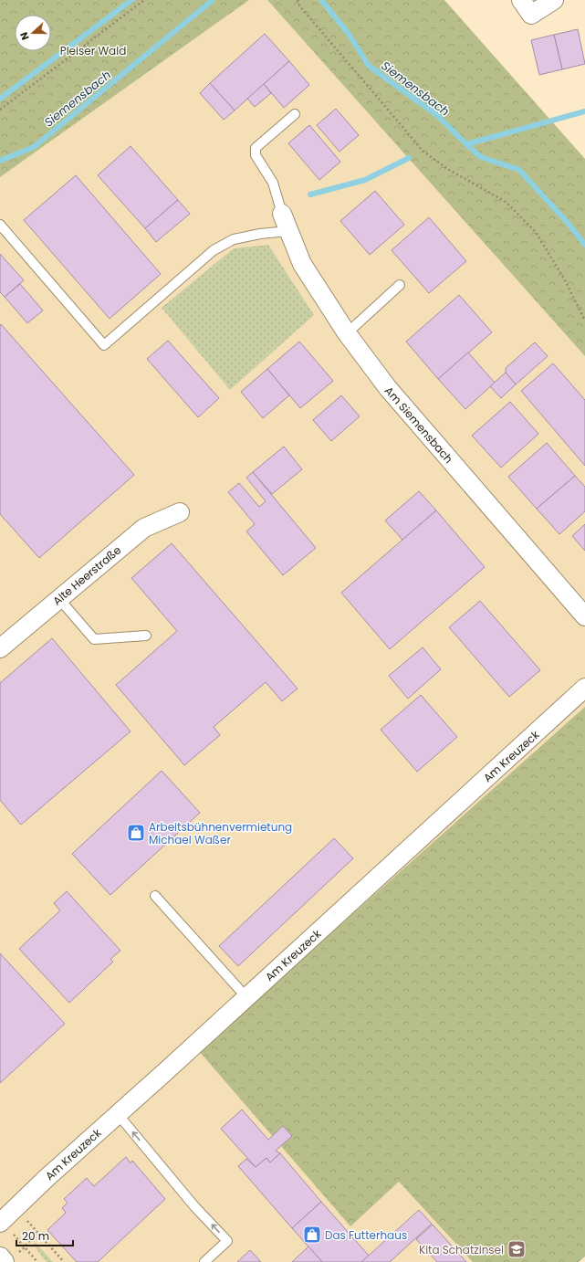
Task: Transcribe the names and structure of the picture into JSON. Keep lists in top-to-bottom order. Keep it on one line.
{"streets":{"street":["Am Siemensbach","Alte Heerstraße","Am Kreuzeck"]},"water":["Siemensbach"],"parks":["Pleiser Wald"],"places":{"shop":["Arbeitsbühnenvermietung Michael Waßer","Das Futterhaus"],"school or university":["Kita Schatzinsel"]},"scale_bar":"20 m","north":"left"}
